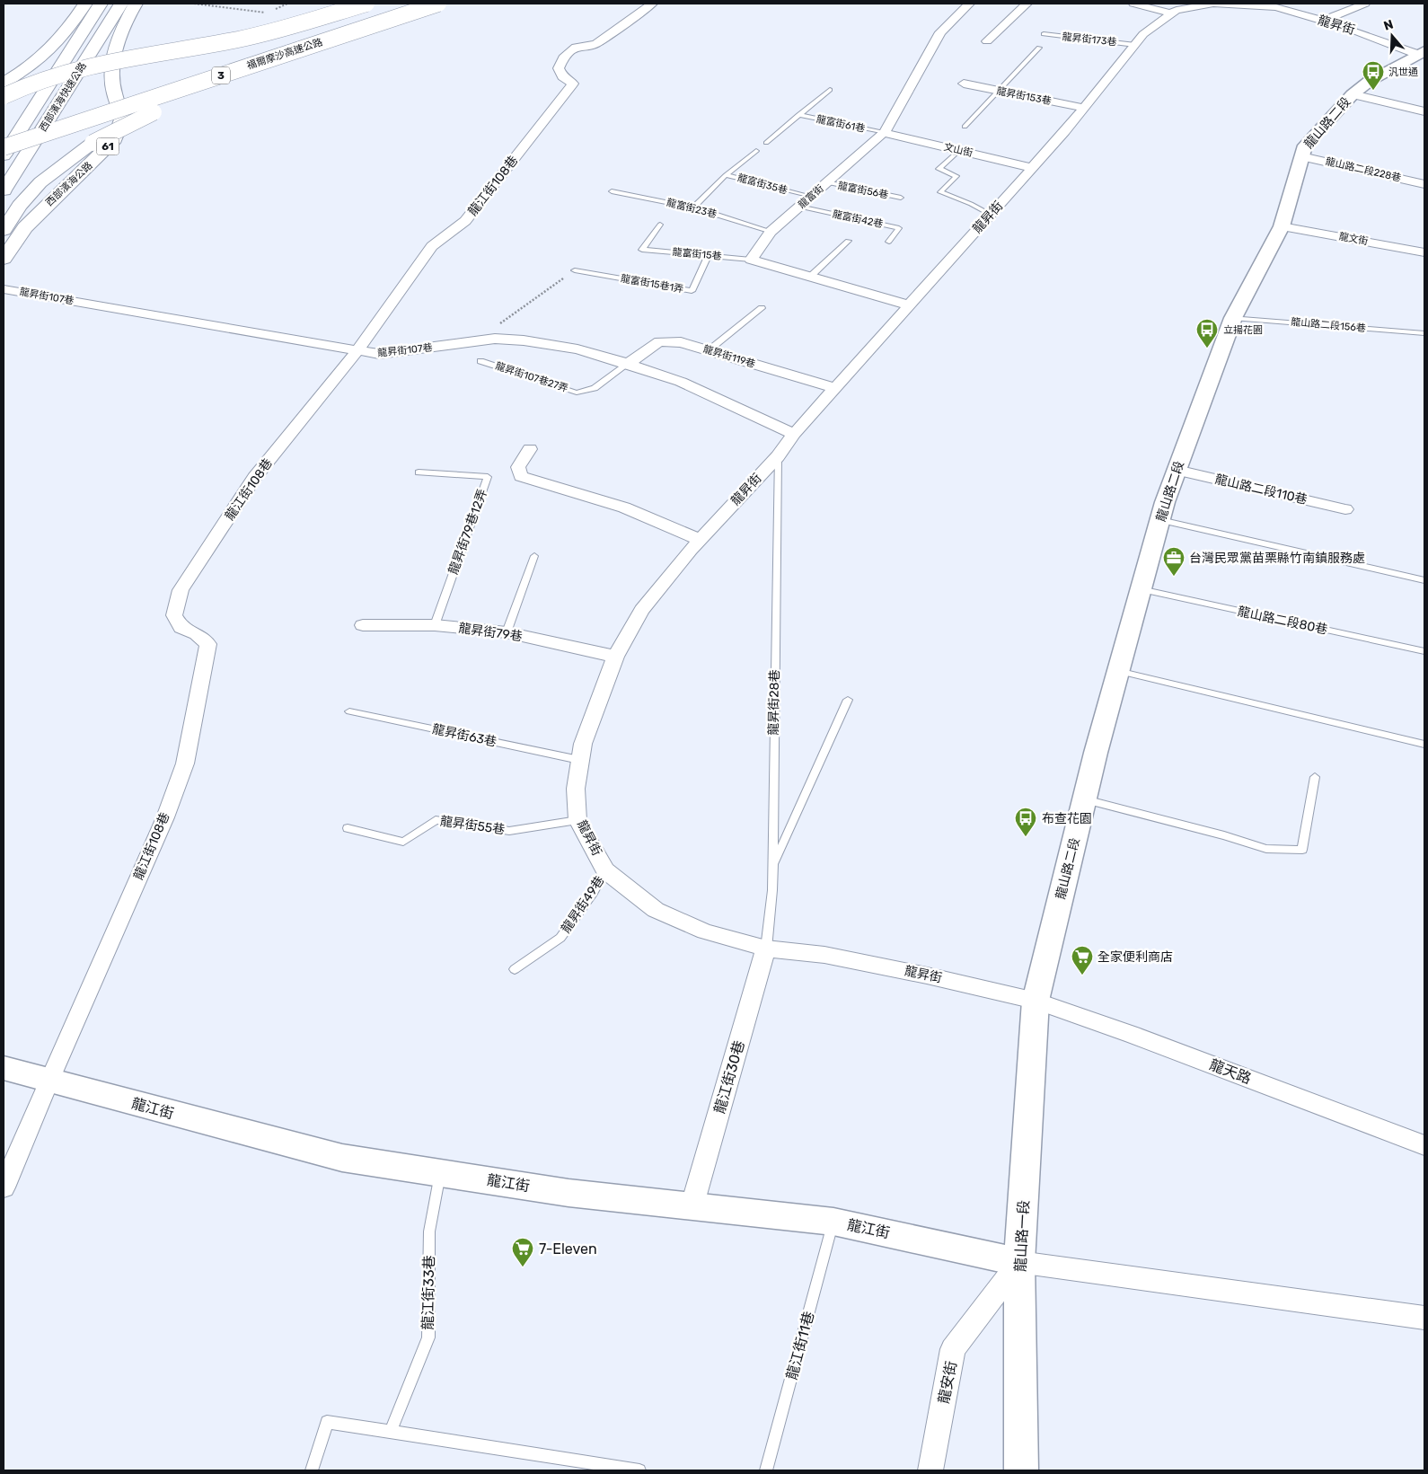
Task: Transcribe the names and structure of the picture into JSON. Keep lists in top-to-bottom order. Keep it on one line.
{"streets":{"main road":["福爾摩沙高速公路","3","西部濱海快速公路","61","西部濱海公路"],"street":["龍昇街","龍昇街153巷","龍山路二段","文山街","龍山路二段228巷","龍江街108巷","龍富街","龍文街","龍昇街107巷","龍昇街119巷","龍山路二段110巷","龍昇街79巷","龍天路","龍江街30巷","龍江街","龍山路一段","龍安街"],"lane":["龍昇街173巷","龍富街61巷","龍富街35巷","龍富街56巷","龍富街23巷","龍富街42巷","龍富街15巷","龍富街15巷1弄","龍山路二段156巷","龍昇街107巷27弄","龍昇街79巷12弄","龍山路二段80巷","龍昇街28巷","龍昇街63巷","龍昇街55巷","龍昇街49巷","龍江街33巷","龍江街11巷"]},"crossings":[["龍昇街","龍昇街173巷"],["龍昇街","龍昇街153巷"],["龍昇街","龍山路二段"],["龍昇街","文山街"],["龍昇街","龍昇街107巷"],["龍昇街","龍昇街119巷"],["龍昇街","龍昇街79巷"],["龍昇街","龍昇街28巷"],["龍昇街","龍昇街63巷"],["龍昇街","龍昇街55巷"],["龍昇街","龍昇街49巷"],["龍昇街","龍天路"],["龍昇街","龍江街30巷"],["龍昇街","龍山路一段"],["龍山路二段","龍山路二段228巷"],["龍山路二段","龍文街"],["龍山路二段","龍山路二段156巷"],["龍山路二段","龍山路二段110巷"],["龍山路二段","龍山路二段80巷"],["龍山路二段","龍天路"],["龍山路二段","龍山路一段"],["龍富街61巷","文山街"],["龍富街61巷","龍富街"],["文山街","龍富街"],["龍富街35巷","龍富街"],["龍江街108巷","龍昇街107巷"],["龍江街108巷","龍江街"],["龍富街56巷","龍富街"],["龍富街","龍富街23巷"],["龍富街","龍富街42巷"],["龍富街","龍富街15巷"],["龍富街15巷","龍富街15巷1弄"],["龍昇街107巷","龍昇街119巷"],["龍昇街107巷","龍昇街107巷27弄"],["龍昇街119巷","龍昇街107巷27弄"],["龍昇街79巷12弄","龍昇街79巷"],["龍昇街28巷","龍江街30巷"],["龍天路","龍山路一段"],["龍江街30巷","龍江街"],["龍江街","龍山路一段"],["龍江街","龍江街33巷"],["龍江街","龍江街11巷"],["龍江街","龍安街"],["龍山路一段","龍安街"]],"places":{"bus stop":["汎世通","立揚花園","布查花園"],"office":["台灣民眾黨苗栗縣竹南鎮服務處"],"supermarket":["全家便利商店","7-Eleven"]},"north":"top"}
